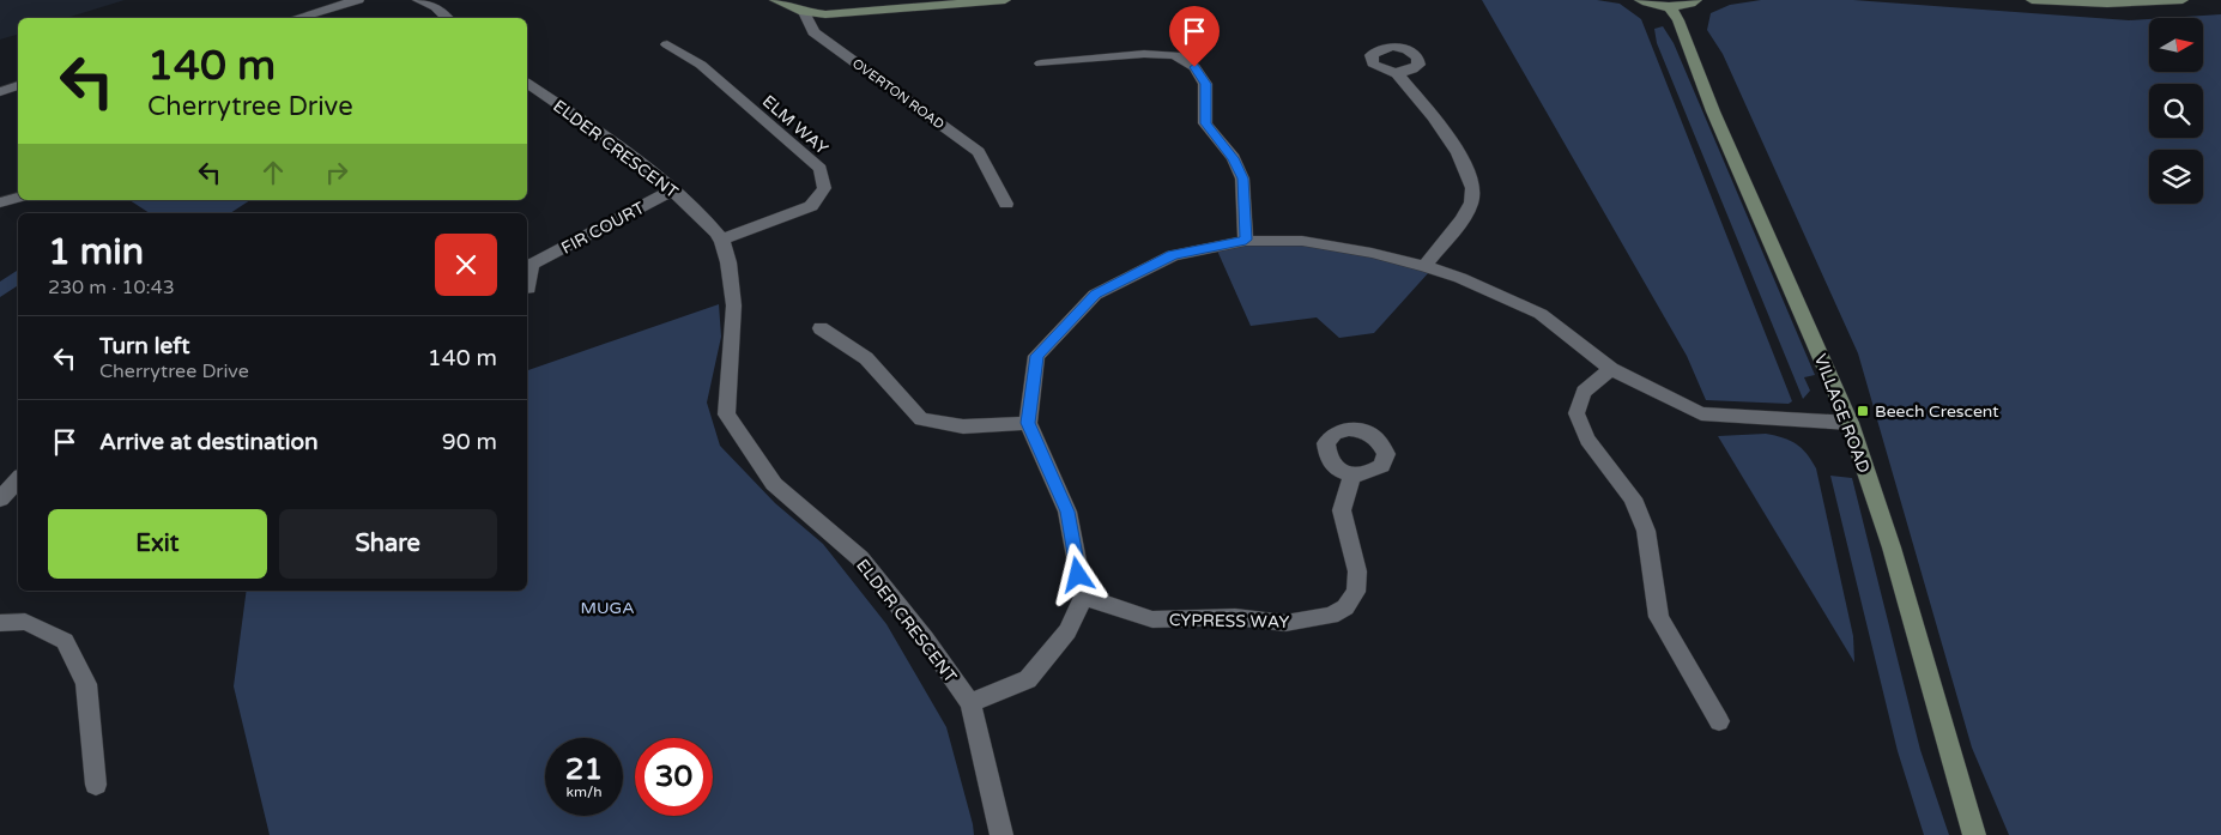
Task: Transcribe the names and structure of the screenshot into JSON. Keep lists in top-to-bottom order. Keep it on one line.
{"streets":{"street":["OVERTON ROAD","ELM WAY","ELDER CRESCENT","FIR COURT","VILLAGE ROAD","CYPRESS WAY"]},"crossings":[["ELM WAY","ELDER CRESCENT"],["ELDER CRESCENT","FIR COURT"]],"parks":["MUGA"],"places":{"transit":["Beech Crescent"]},"north":"right","page":{"turn":["140 m","Cherrytree Drive"],"heading":["1 min","230 m · 10:43"],"list":[{"name":"Turn left","note":"Cherrytree Drive","value":"140 m"},{"name":"Arrive at destination","value":"90 m"}],"buttons":["Exit","Share"],"speed":"21 km/h","limit":"30"}}
